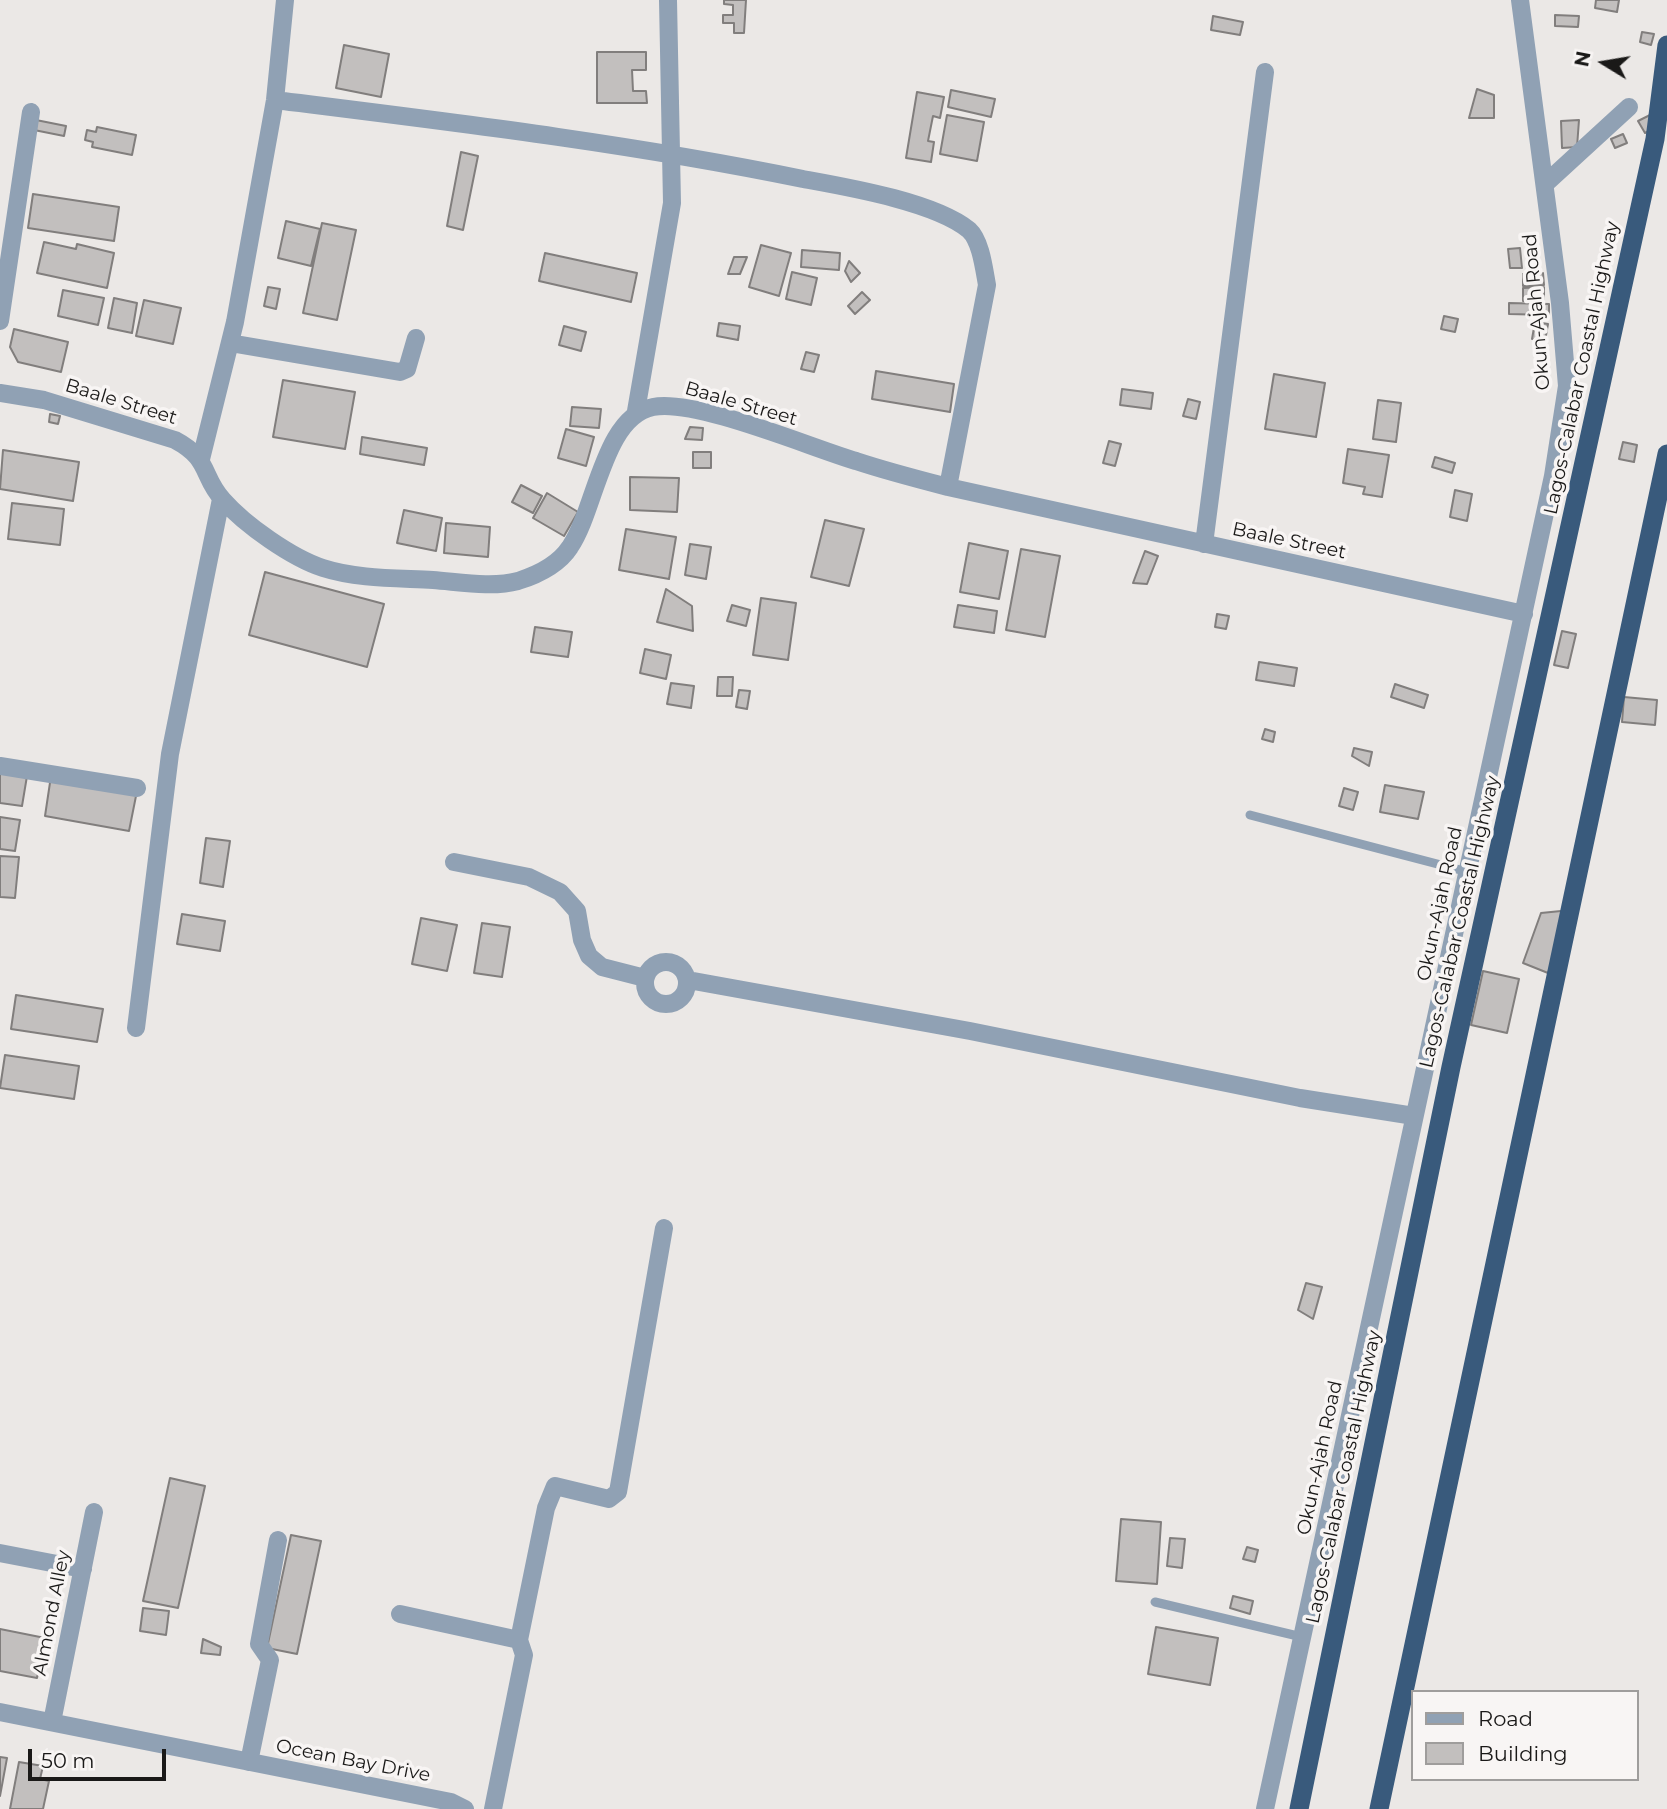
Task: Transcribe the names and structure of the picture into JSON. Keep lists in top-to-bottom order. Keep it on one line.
{"streets":{"highway":["Lagos-Calabar Coastal Highway"],"street":["Okun-Ajah Road","Baale Street","Almond Alley","Ocean Bay Drive"]},"crossings":[["Okun-Ajah Road","Baale Street"],["Almond Alley","Ocean Bay Drive"]],"legend":["Road","Building"],"scale_bar":"50 m","north":"left"}
